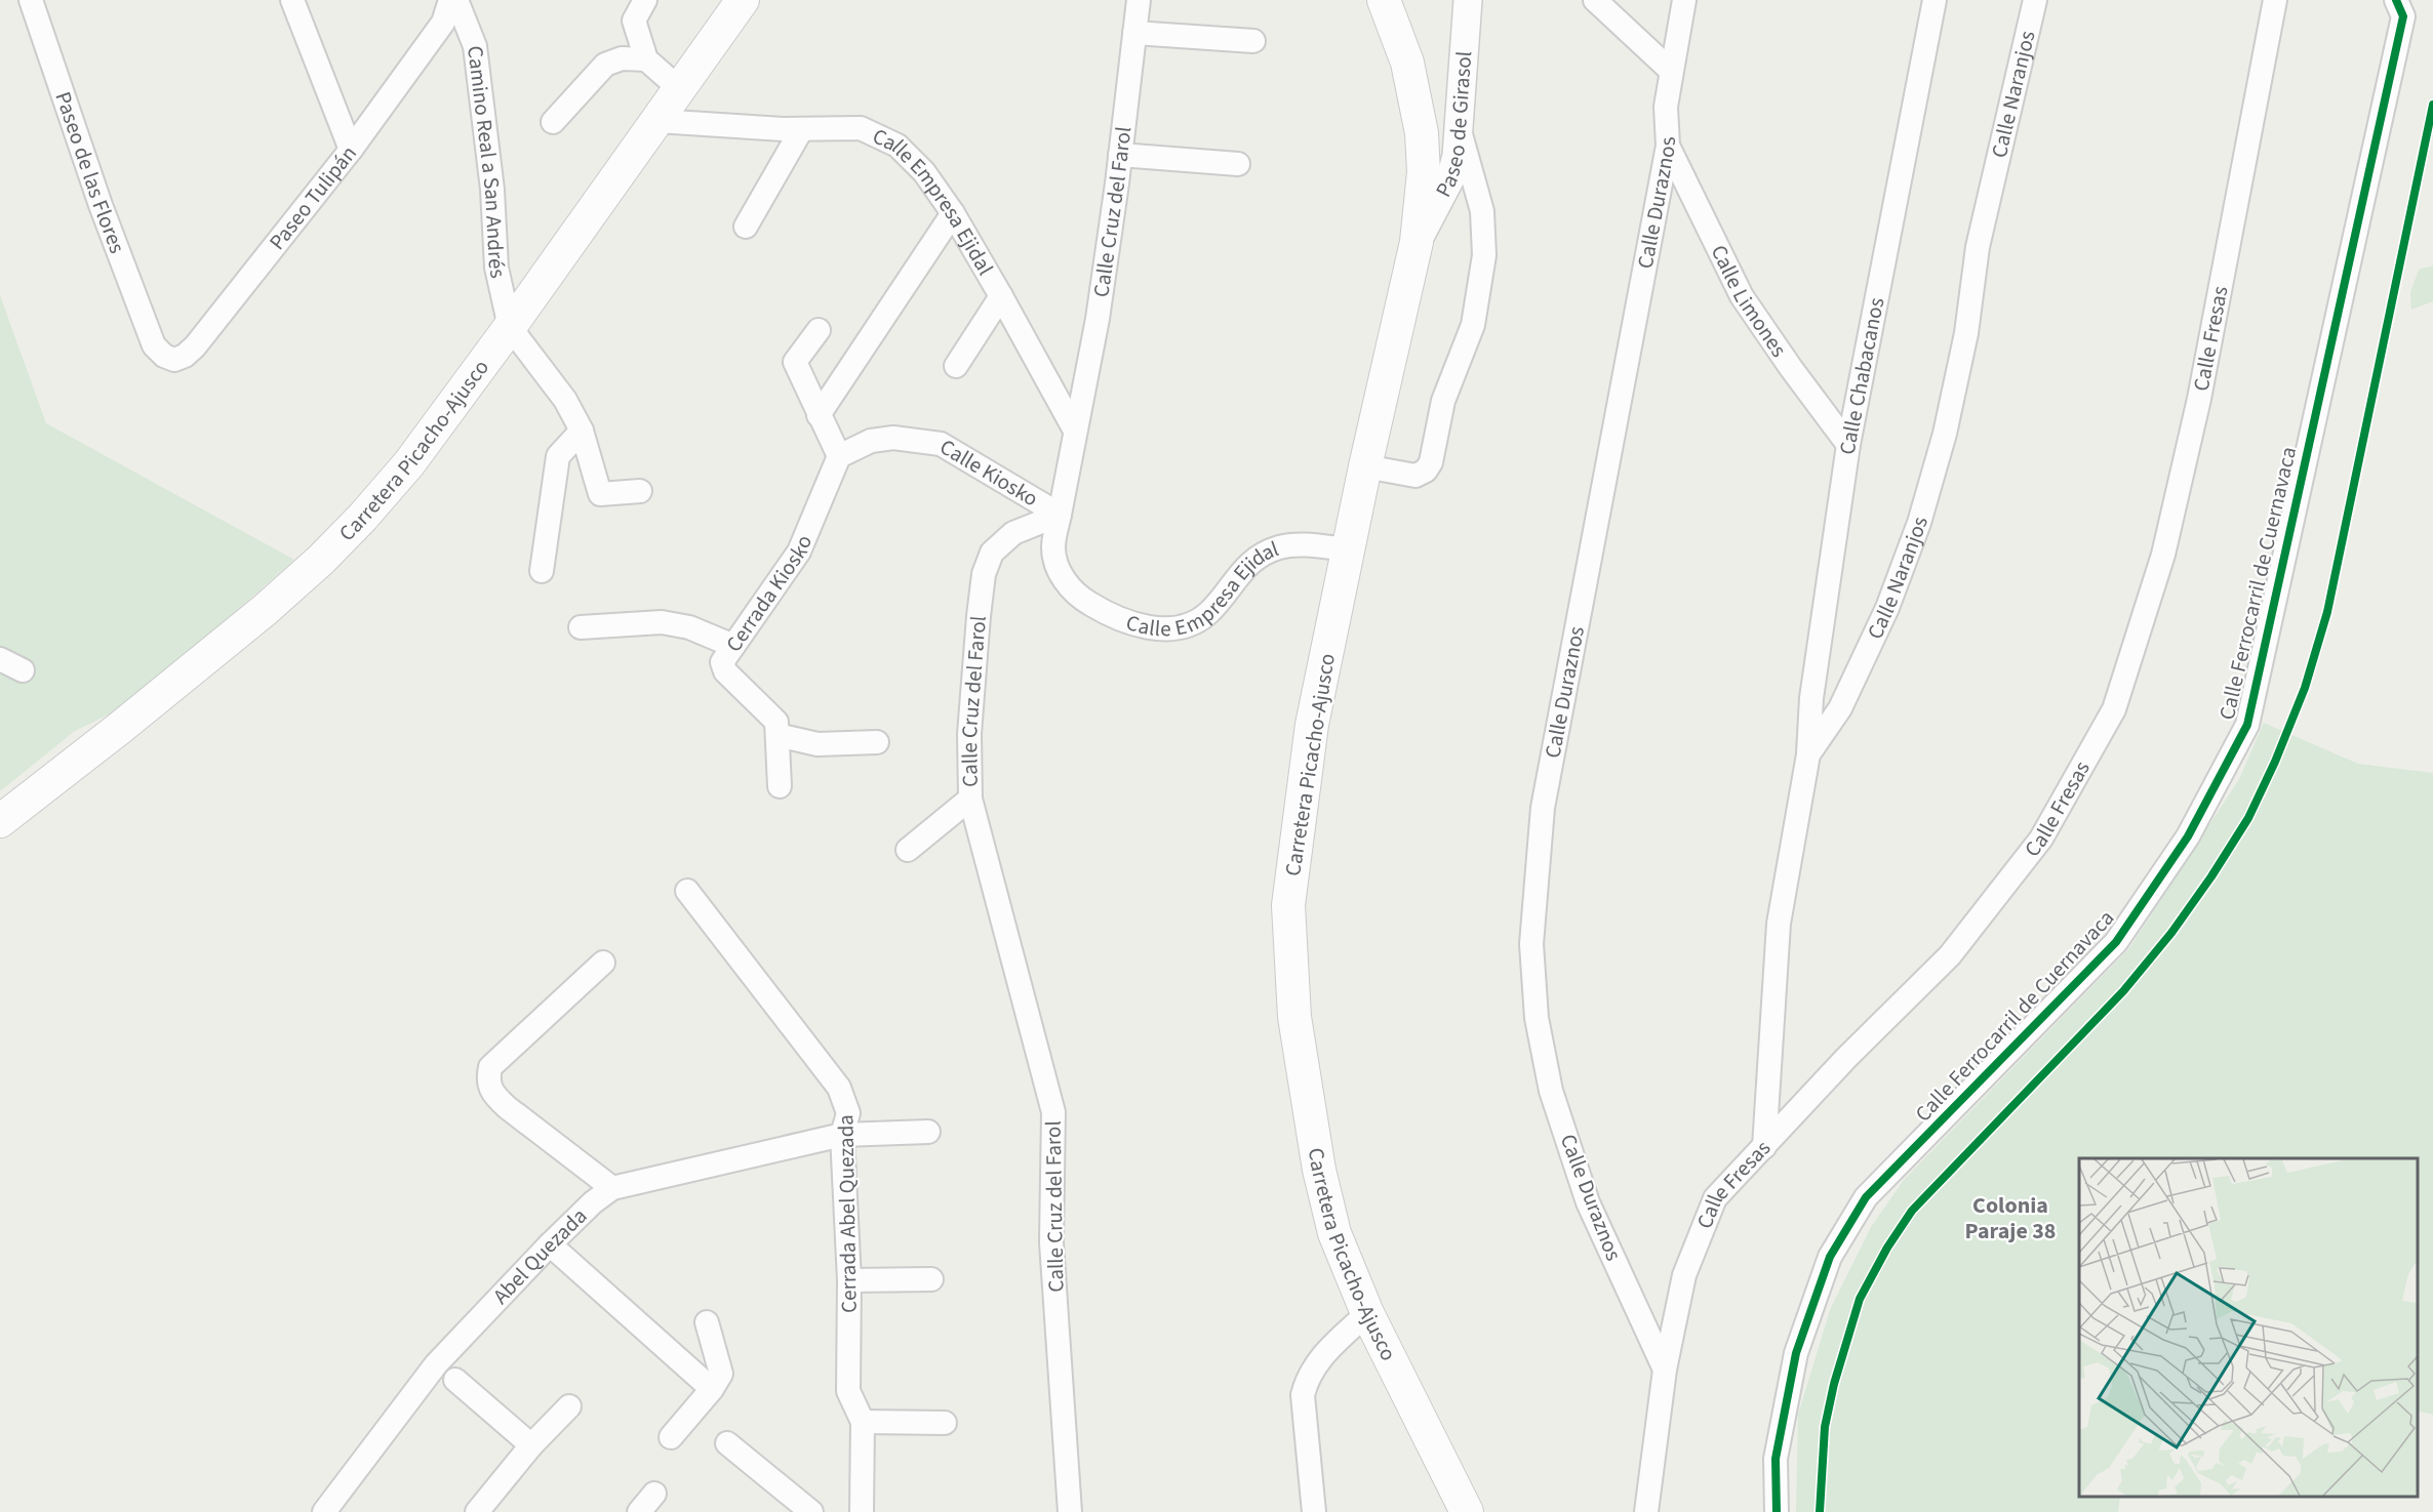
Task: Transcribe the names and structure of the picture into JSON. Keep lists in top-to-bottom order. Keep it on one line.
{"streets":{"main road":["Carretera Picacho-Ajusco"],"street":["Calle Naranjos","Paseo de Girasol","Camino Real a San Andrés","Paseo de las Flores","Paseo Tulipán","Calle Duraznos","Calle Empresa Ejidal","Calle Cruz del Farol","Calle Limones","Calle Fresas","Calle Chabacanos","Calle Kiosko","Calle Ferrocarril de Cuernavaca","Cerrada Kiosko","Cerrada Abel Quezada","Abel Quezada"]},"crossings":[["Calle Naranjos","Calle Fresas"],["Calle Naranjos","Calle Chabacanos"],["Paseo de Girasol","Carretera Picacho-Ajusco"],["Camino Real a San Andrés","Carretera Picacho-Ajusco"],["Paseo de las Flores","Paseo Tulipán"],["Calle Duraznos","Calle Limones"],["Calle Duraznos","Calle Fresas"],["Calle Empresa Ejidal","Calle Cruz del Farol"],["Calle Empresa Ejidal","Carretera Picacho-Ajusco"],["Calle Empresa Ejidal","Calle Kiosko"],["Calle Cruz del Farol","Calle Kiosko"],["Calle Limones","Calle Chabacanos"],["Calle Kiosko","Cerrada Kiosko"],["Cerrada Abel Quezada","Abel Quezada"]],"districts":["Colonia Paraje 38"]}
